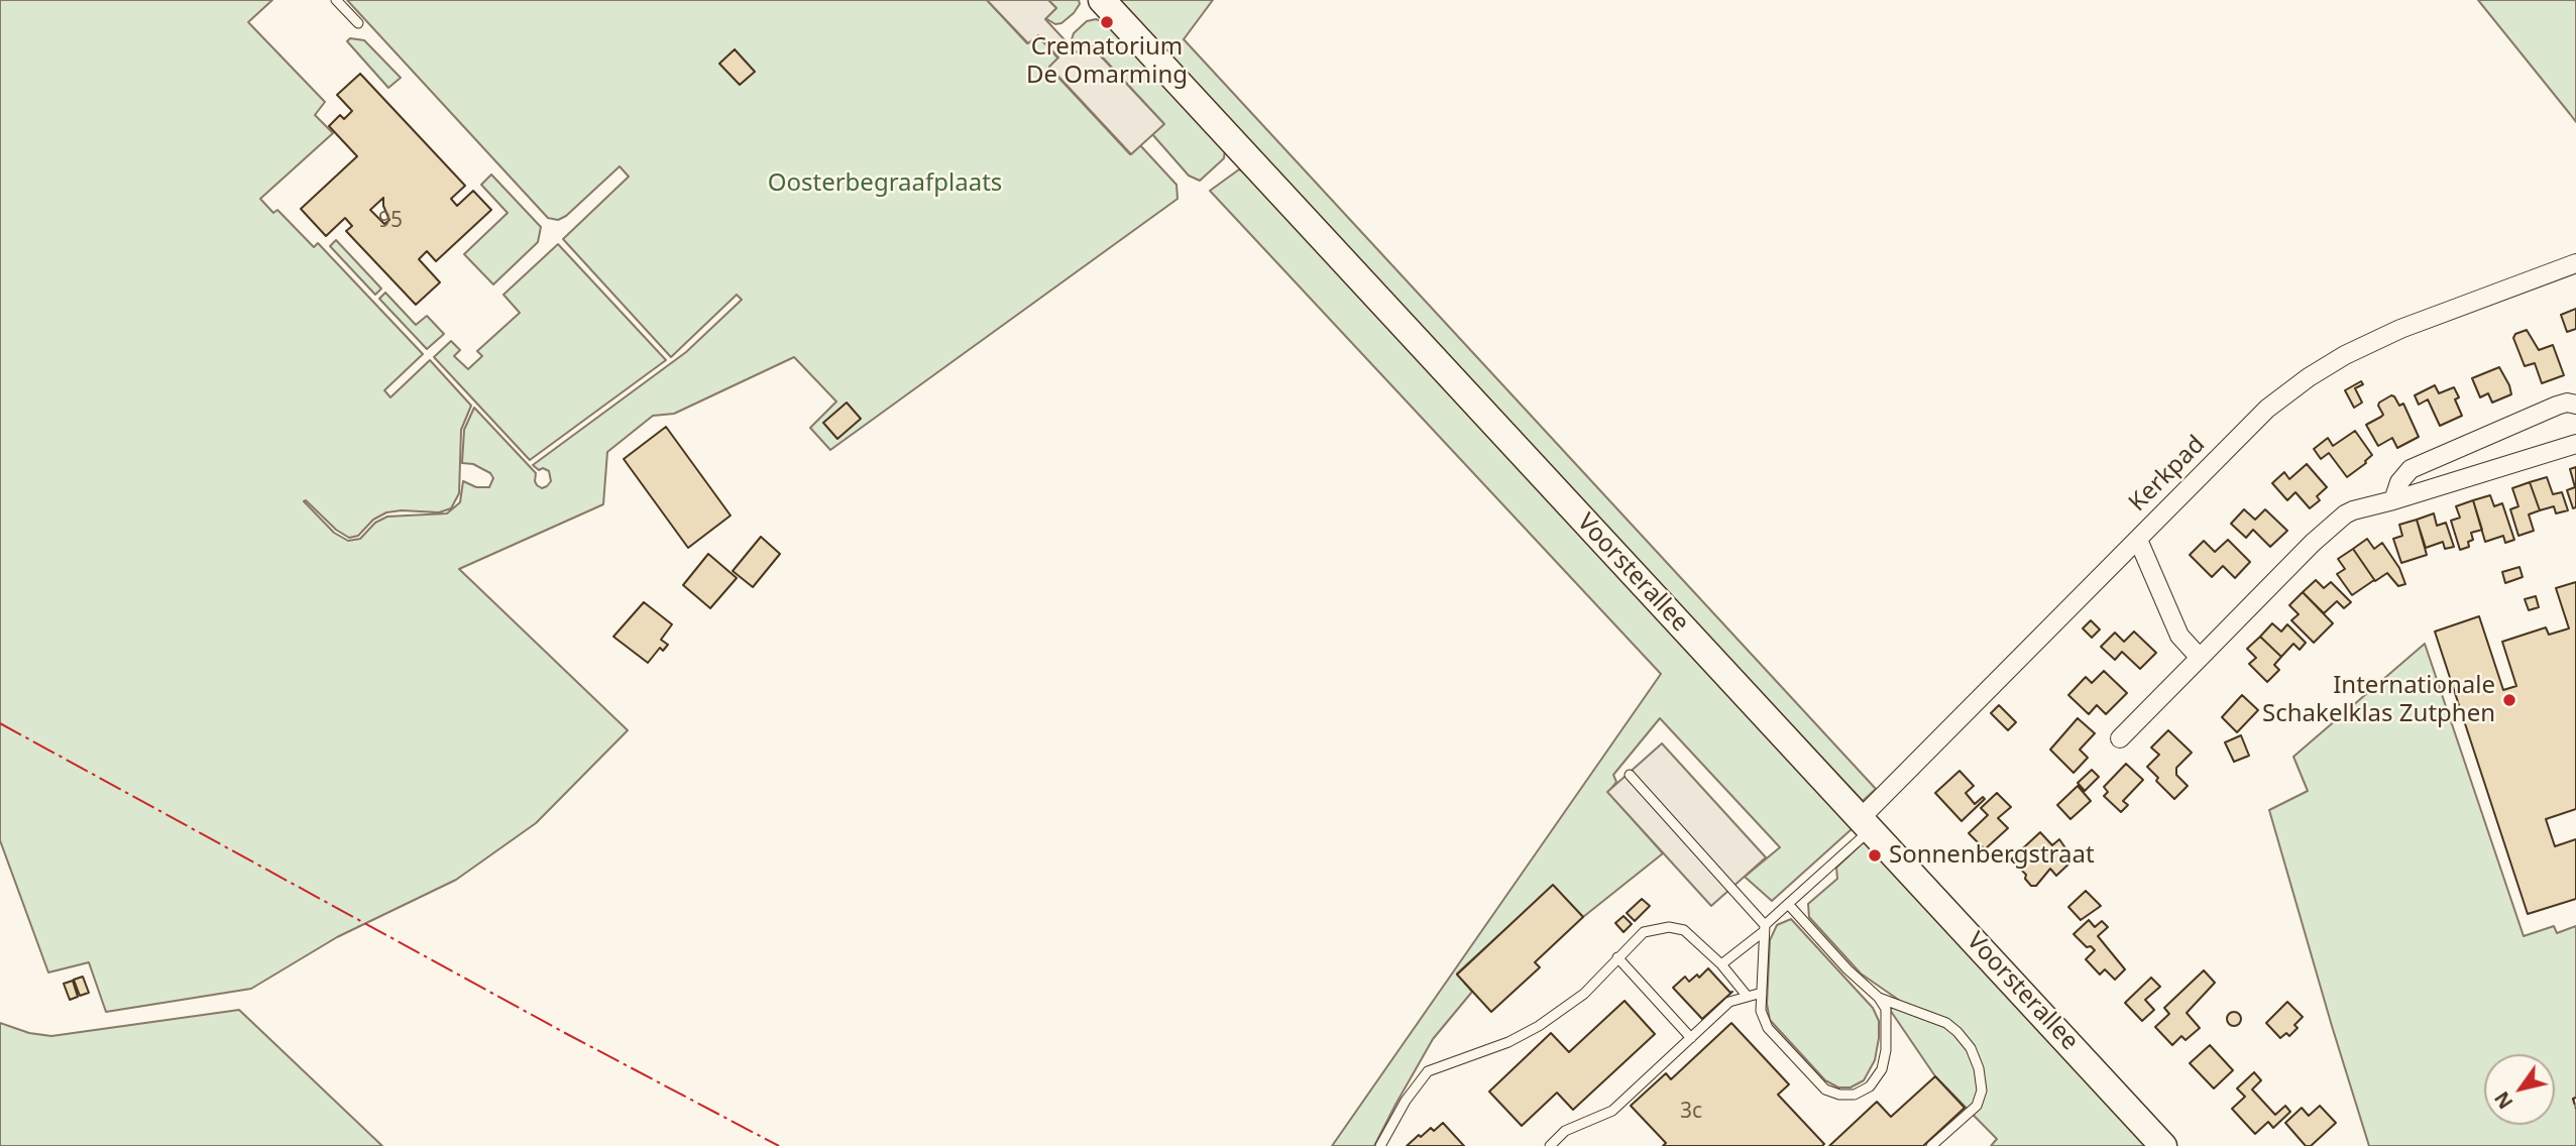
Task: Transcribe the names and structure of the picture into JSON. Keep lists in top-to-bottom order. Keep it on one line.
{"streets":{"main road":["Voorsterallee"],"street":["Kerkpad"]},"crossings":[["Kerkpad","Voorsterallee"]],"parks":["Oosterbegraafplaats"],"places":["Crematorium De Omarming","Internationale Schakelklas Zutphen","Sonnenbergstraat"],"house_numbers":["95","3c"],"north":"bottom left"}
